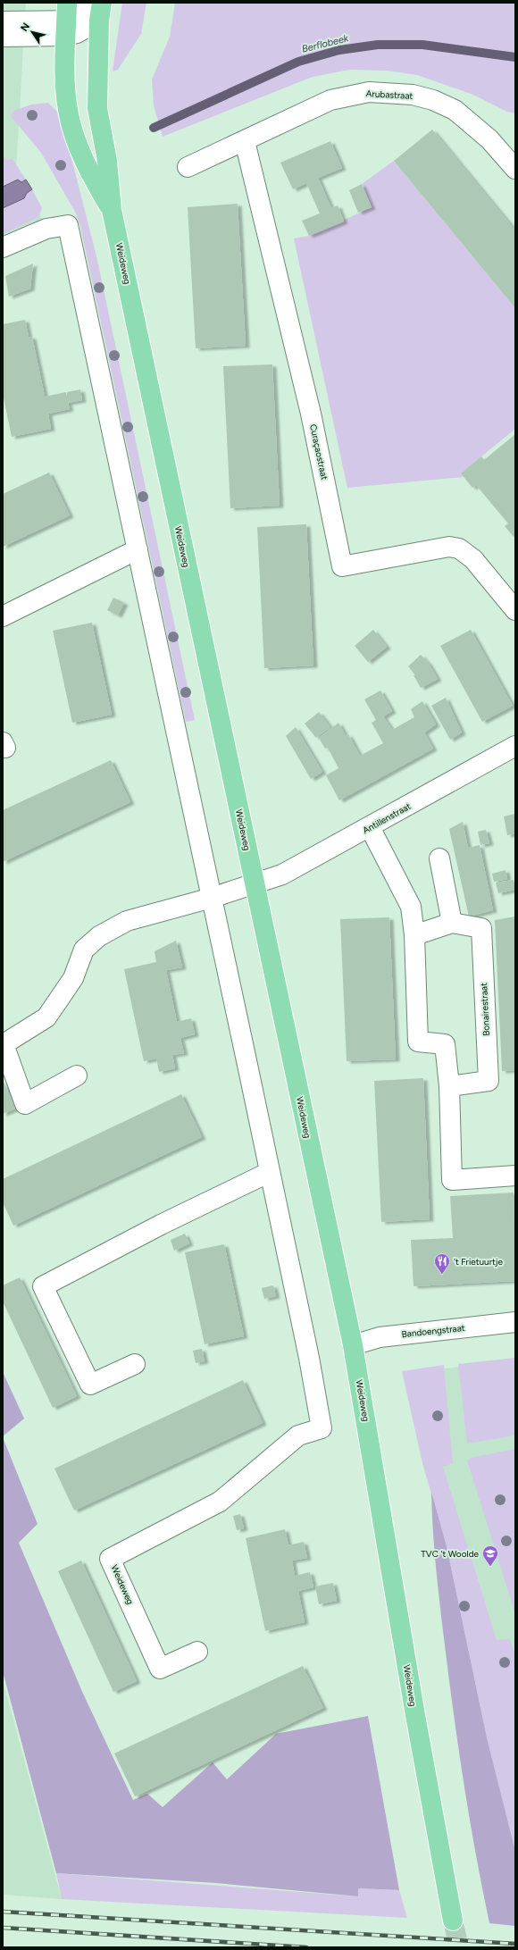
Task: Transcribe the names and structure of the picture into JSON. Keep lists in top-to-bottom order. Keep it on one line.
{"streets":{"main road":["Weideweg"],"street":["Arubastraat","Curaçaostraat","Antillenstraat","Bonairestraat","Bandoengstraat"]},"crossings":[["Arubastraat","Curaçaostraat"],["Weideweg","Antillenstraat"],["Weideweg","Bandoengstraat"]],"water":["Berflobeek"],"places":{"restaurant":["'t Frietuurtje"],"school or university":["TVC 't Woolde"]},"north":"top left"}
